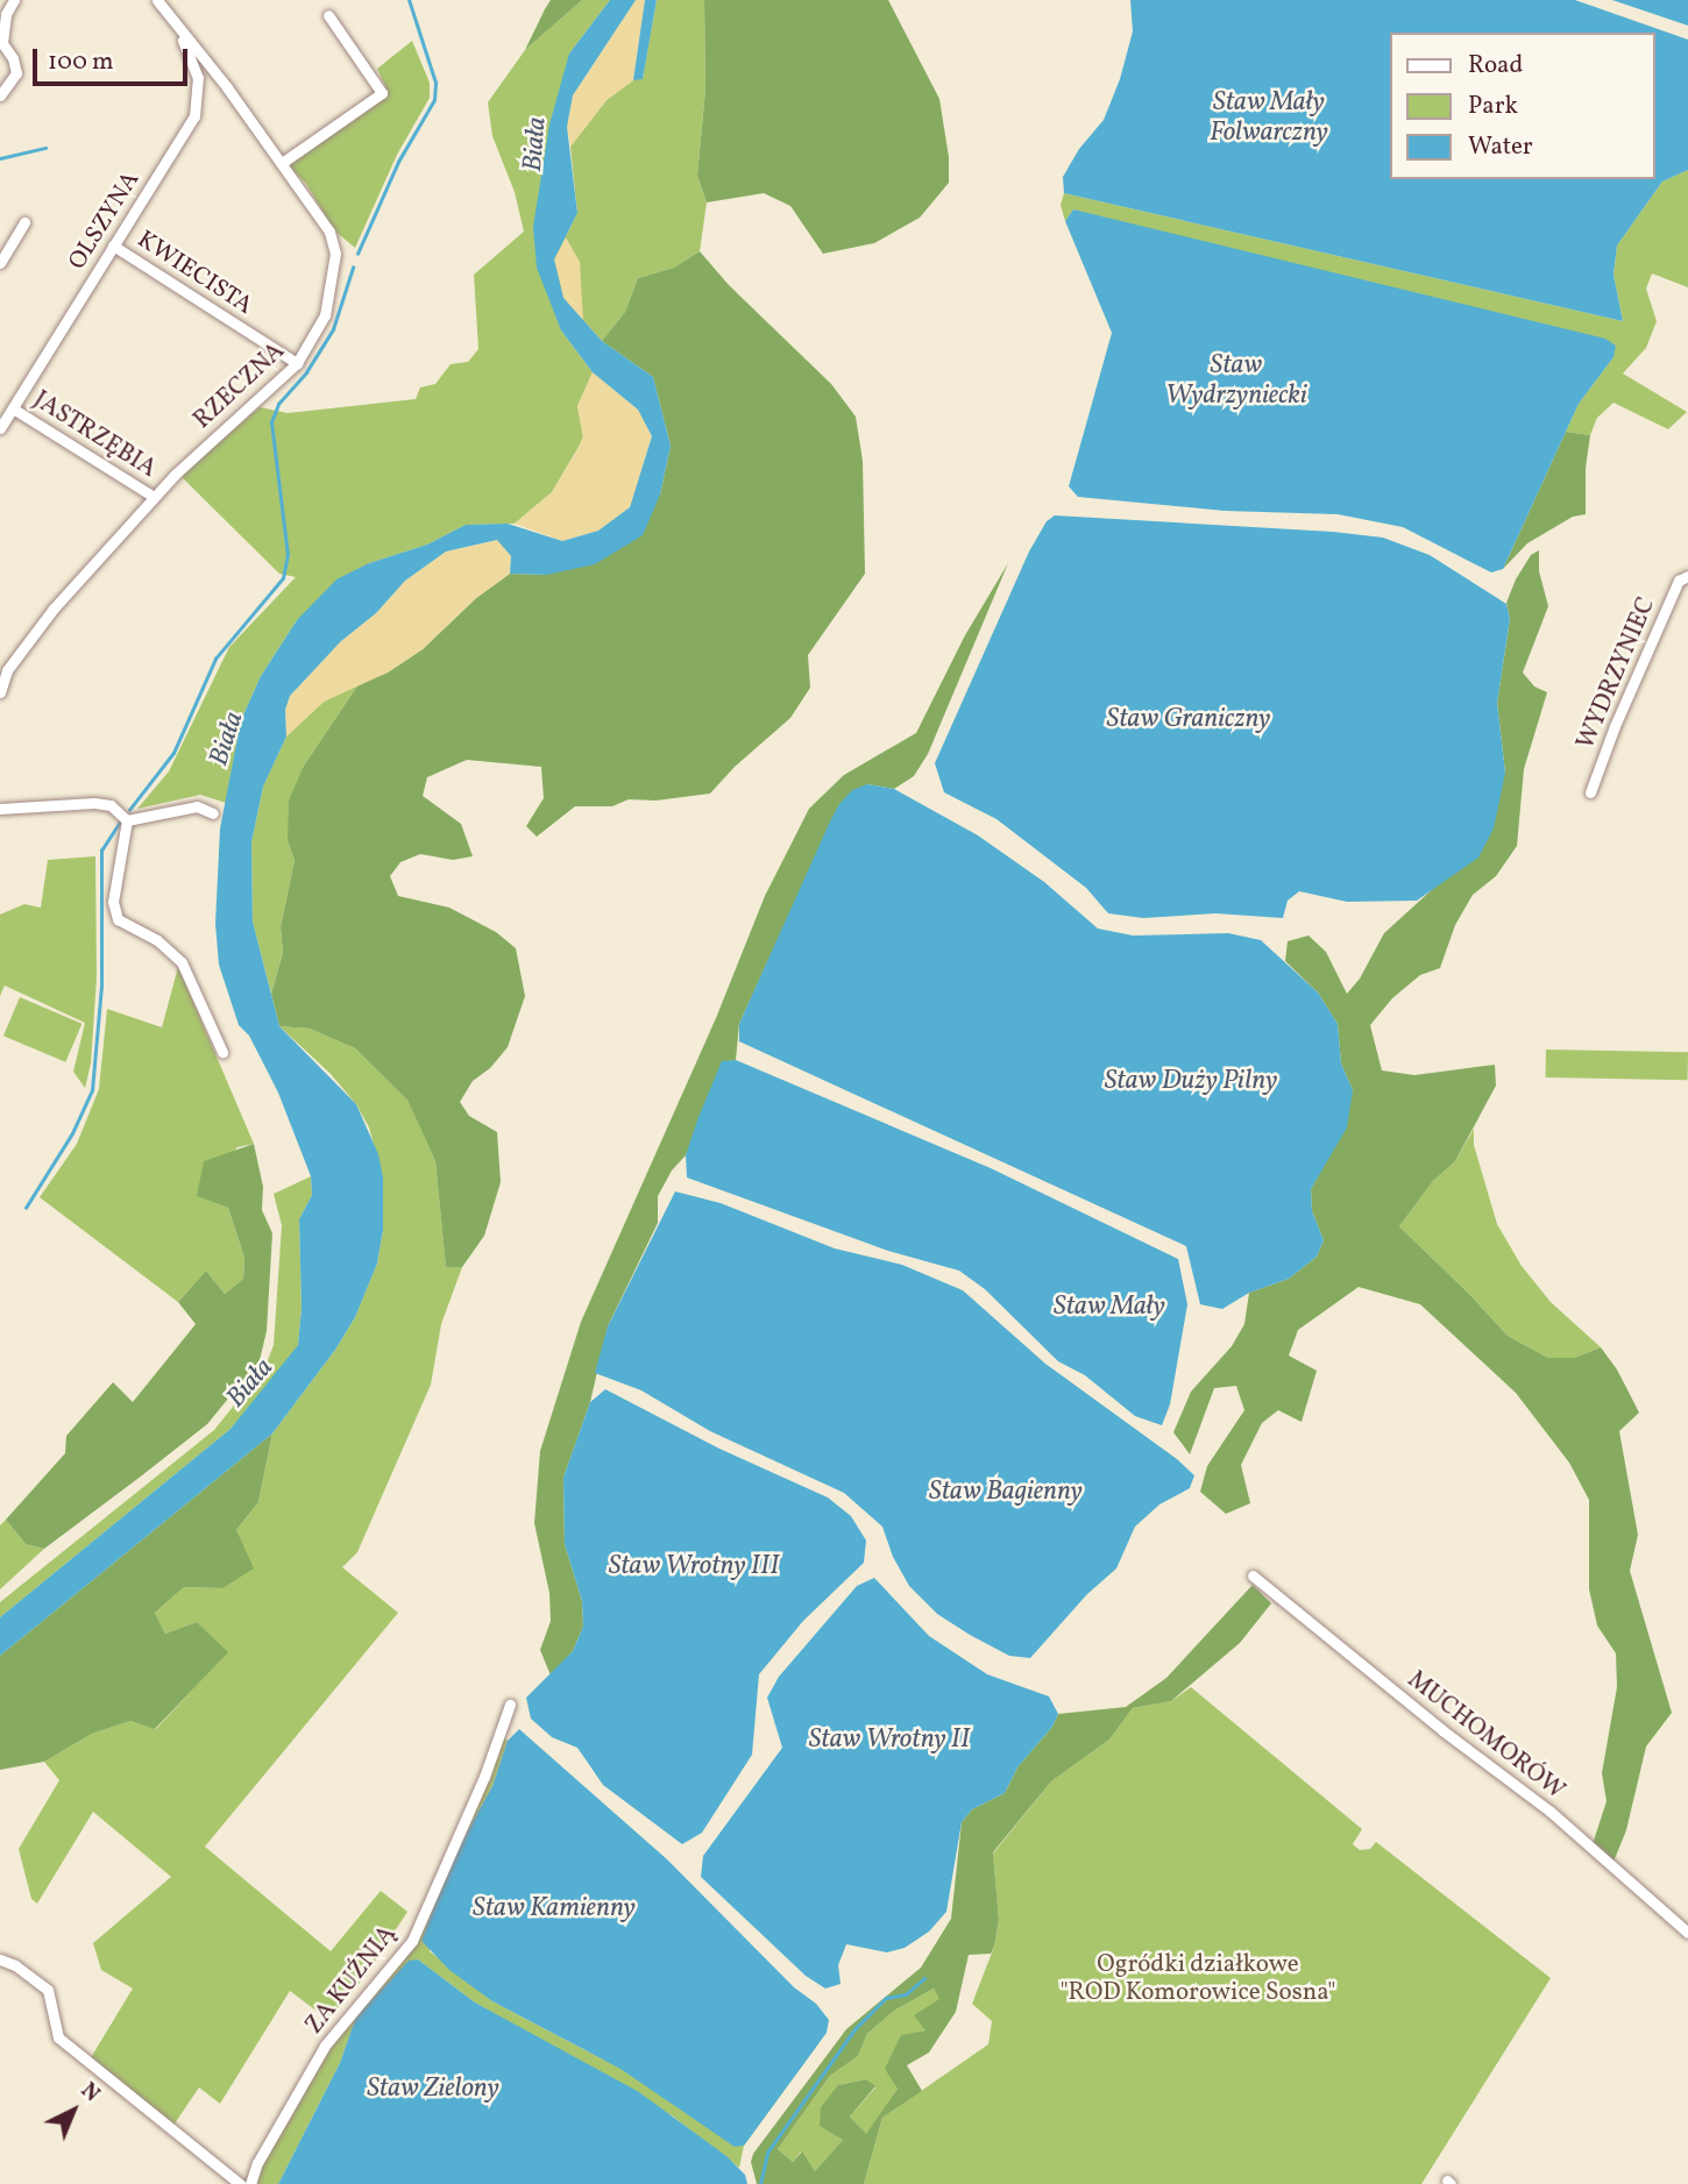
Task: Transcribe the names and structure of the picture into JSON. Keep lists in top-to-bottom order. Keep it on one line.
{"streets":{"street":["OLSZYNA","KWIECISTA","RZECZNA","JASTRZĘBIA","WYDRZYNIEC","MUCHOMORÓW","ZA KUŹNIĄ"]},"crossings":[["OLSZYNA","KWIECISTA"],["OLSZYNA","RZECZNA"],["OLSZYNA","JASTRZĘBIA"],["KWIECISTA","RZECZNA"],["RZECZNA","JASTRZĘBIA"]],"water":["Staw Mały Folwarczny","Biała","Staw Wydrzyniecki","Staw Graniczny","Staw Duży Pilny","Staw Mały","Staw Bagienny","Staw Wrotny III","Staw Wrotny II","Staw Kamienny","Staw Zielony"],"parks":["Ogródki działkowe \"ROD Komorowice Sosna\""],"legend":["Road","Park","Water"],"scale_bar":"100 m","north":"top right"}
